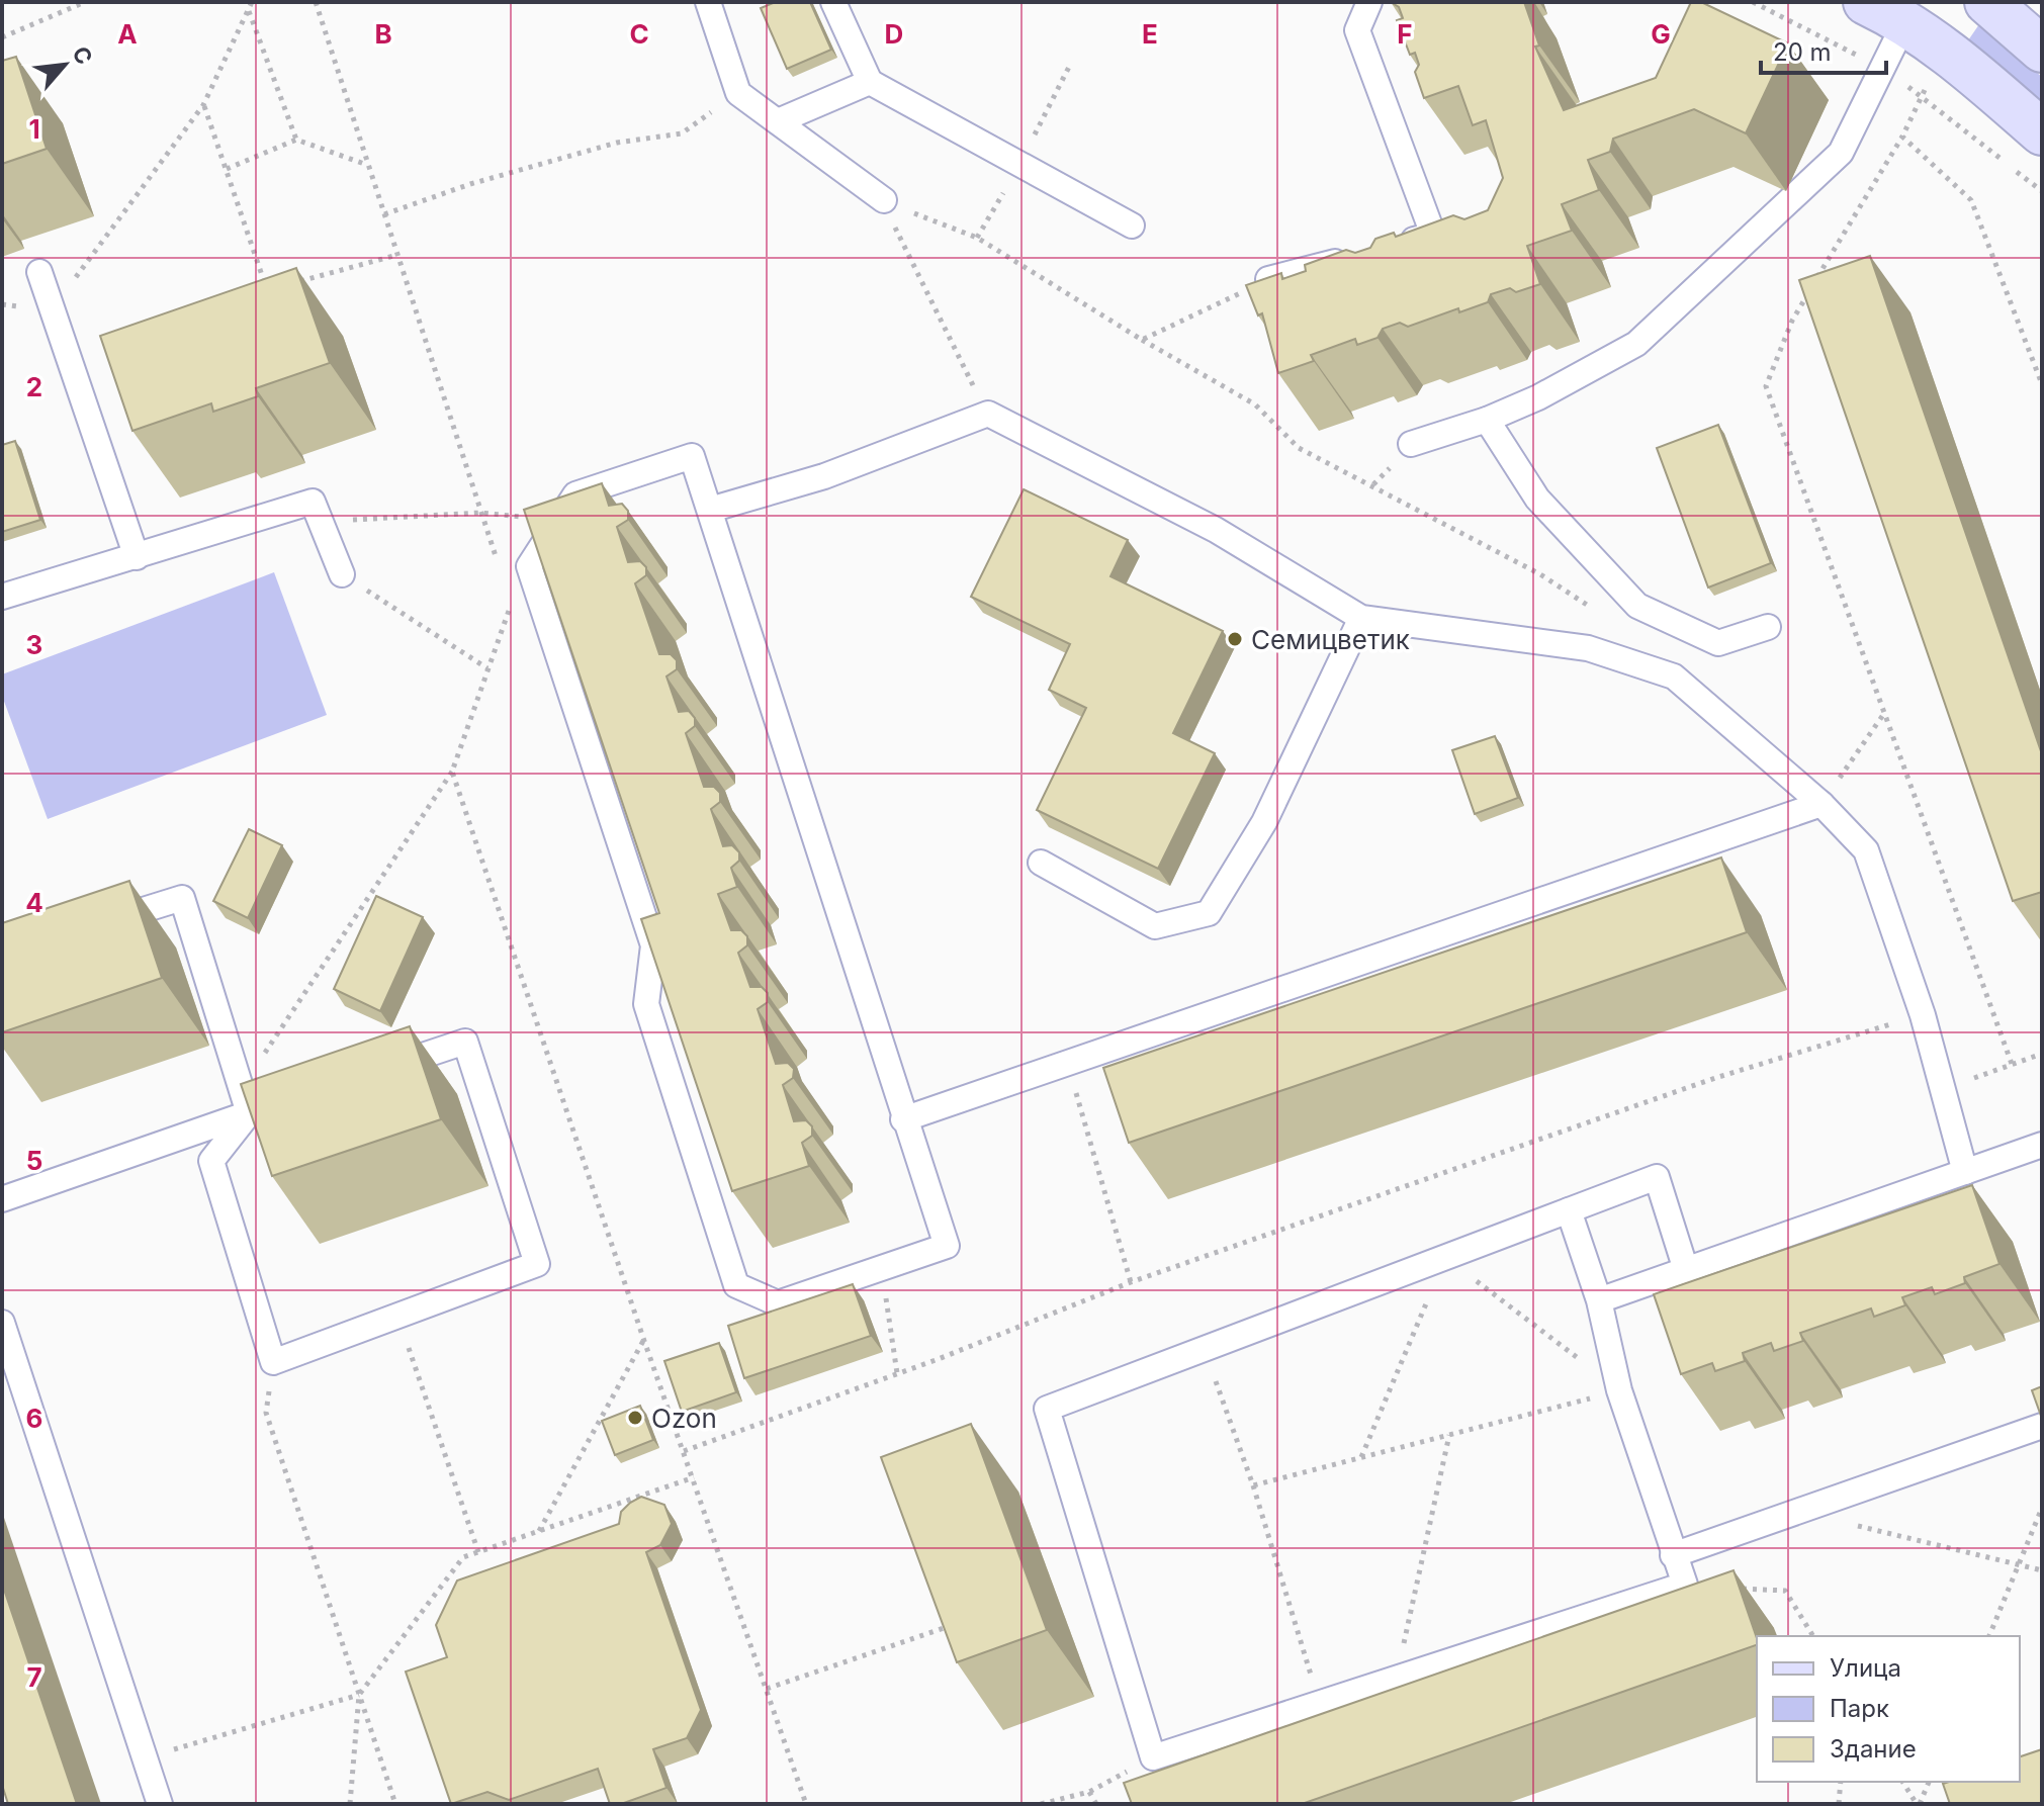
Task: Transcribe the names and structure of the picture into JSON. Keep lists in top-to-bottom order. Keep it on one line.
{"places":["Семицветик","Ozon"],"legend":["Улица","Парк","Здание"],"scale_bar":"20 m","north":"top right","grid":{"columns":["A","B","C","D","E","F","G"],"rows":["1","2","3","4","5","6","7"]}}
